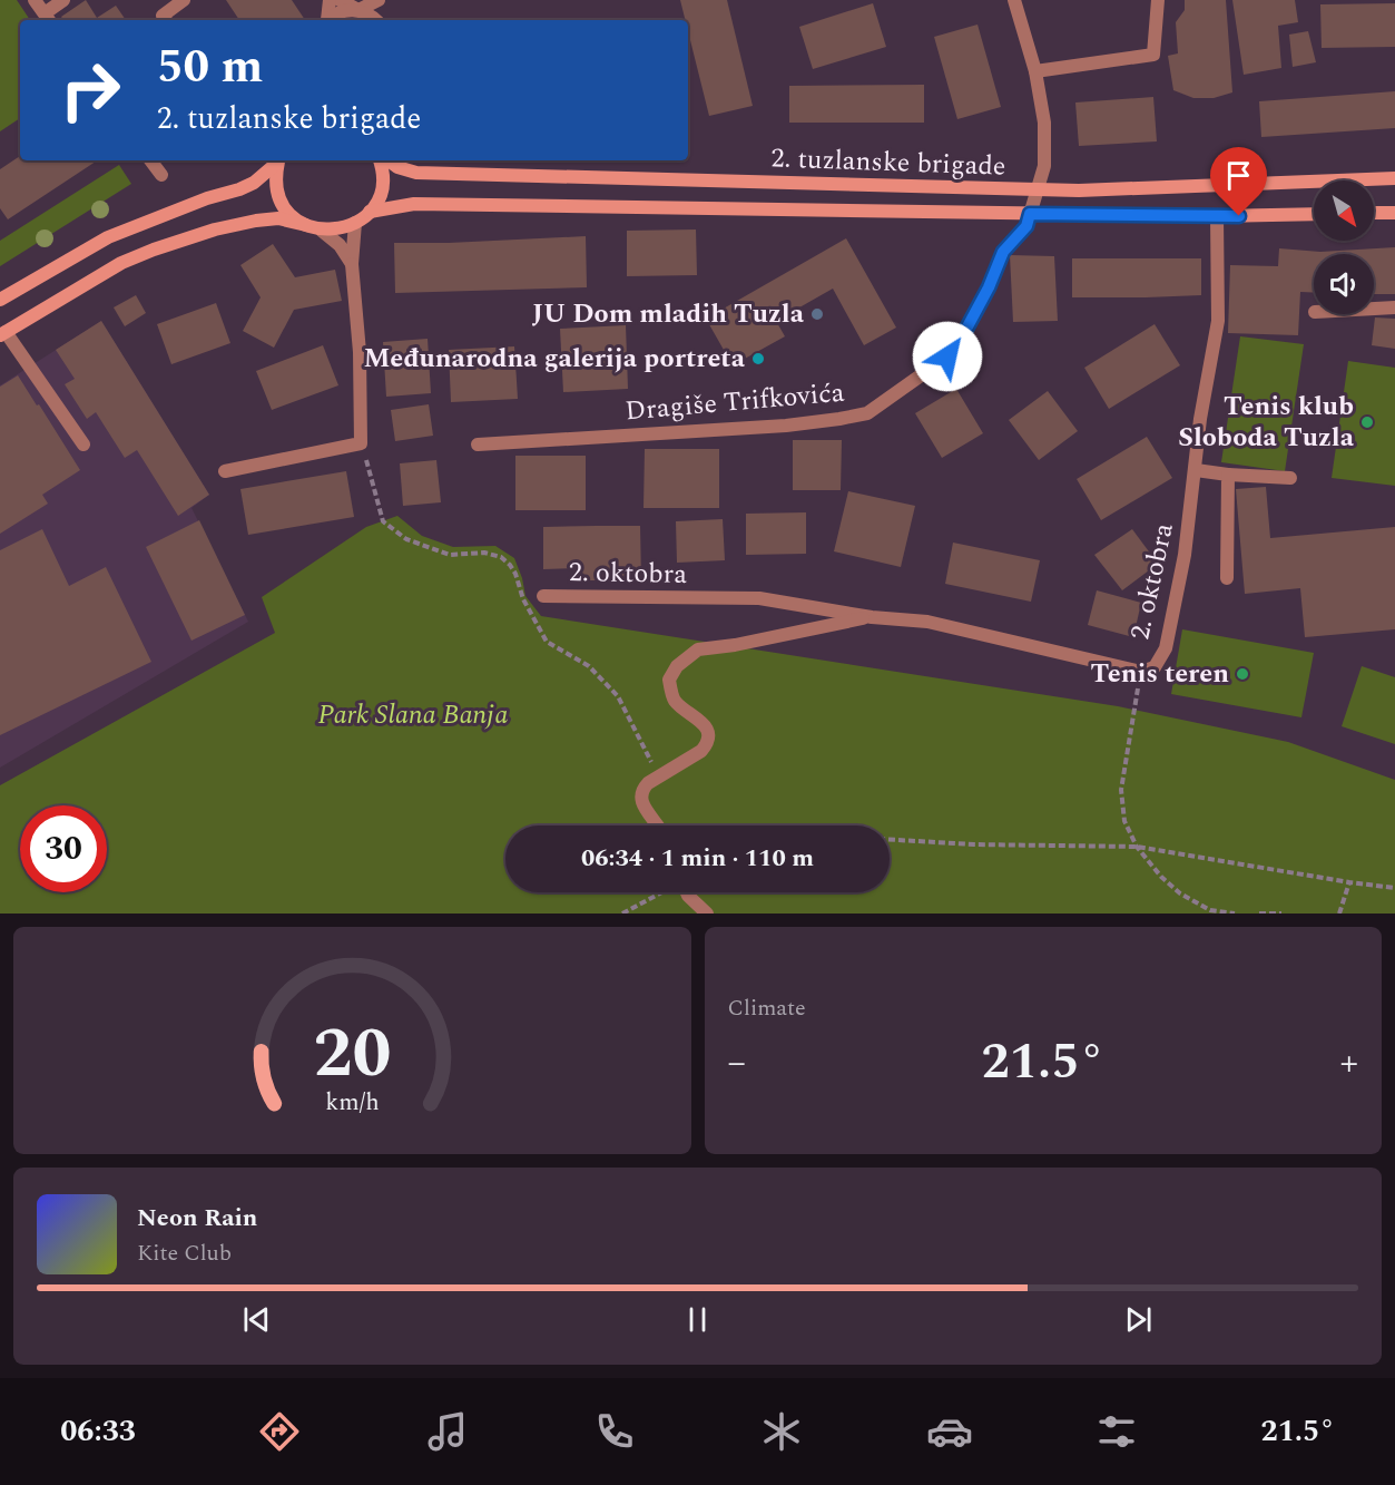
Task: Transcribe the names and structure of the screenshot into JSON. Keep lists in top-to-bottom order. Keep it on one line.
{"streets":{"main road":["2. tuzlanske brigade"],"street":["Dragiše Trifkovića","2. oktobra"]},"crossings":[["2. tuzlanske brigade","Dragiše Trifkovića"],["2. tuzlanske brigade","2. oktobra"]],"parks":["Park Slana Banja"],"places":["JU Dom mladih Tuzla","Međunarodna galerija portreta","Tenis klub Sloboda Tuzla","Tenis teren"],"north":"bottom right","page":{"turn":["50 m","2. tuzlanske brigade"],"limit":"30","trip":"06:34 · 1 min · 110 m","tile":"Climate","heat":["−","21.5°","+"],"song":["Neon Rain","Kite Club"],"tabs":["06:33","21.5°"],"gauge":["20","km/h"]}}
